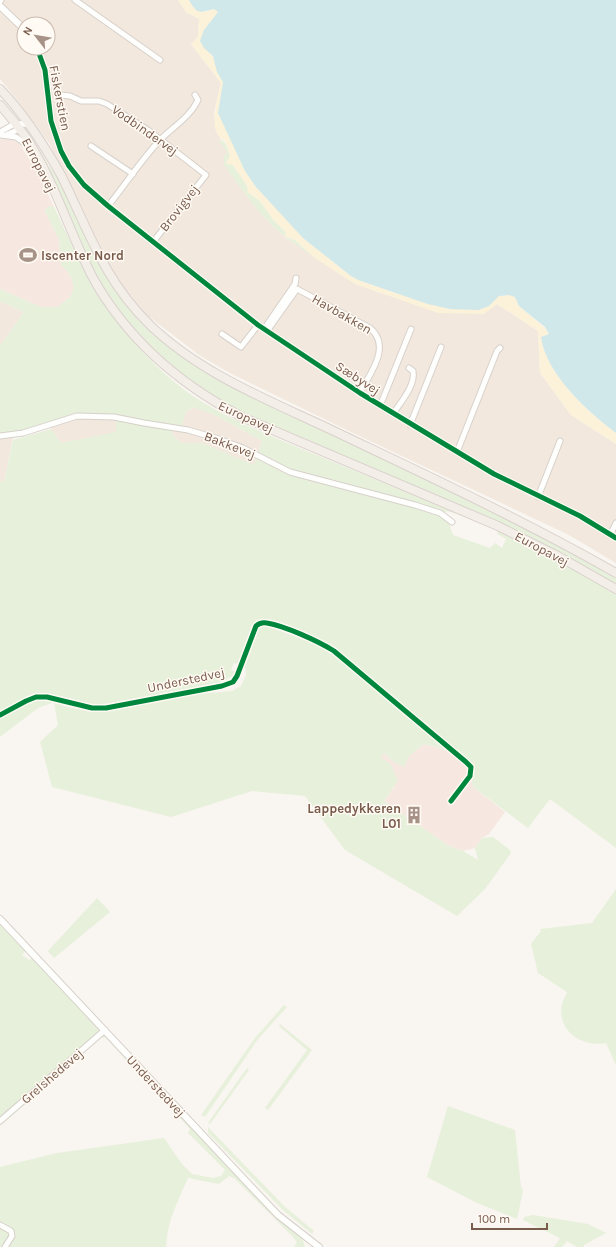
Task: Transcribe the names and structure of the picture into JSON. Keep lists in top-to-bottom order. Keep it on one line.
{"streets":{"main road":["Europavej"],"street":["Fiskerstien","Vodbindervej","Brovigvej","Havbakken","Sæbyvej","Bakkevej","Understedvej","Grelshedevej"]},"crossings":[["Fiskerstien","Sæbyvej"],["Vodbindervej","Brovigvej"],["Brovigvej","Sæbyvej"],["Havbakken","Sæbyvej"],["Understedvej","Grelshedevej"]],"places":{"sports":["Iscenter Nord"],"building":["Lappedykkeren L01"]},"scale_bar":"100 m","north":"top left"}
